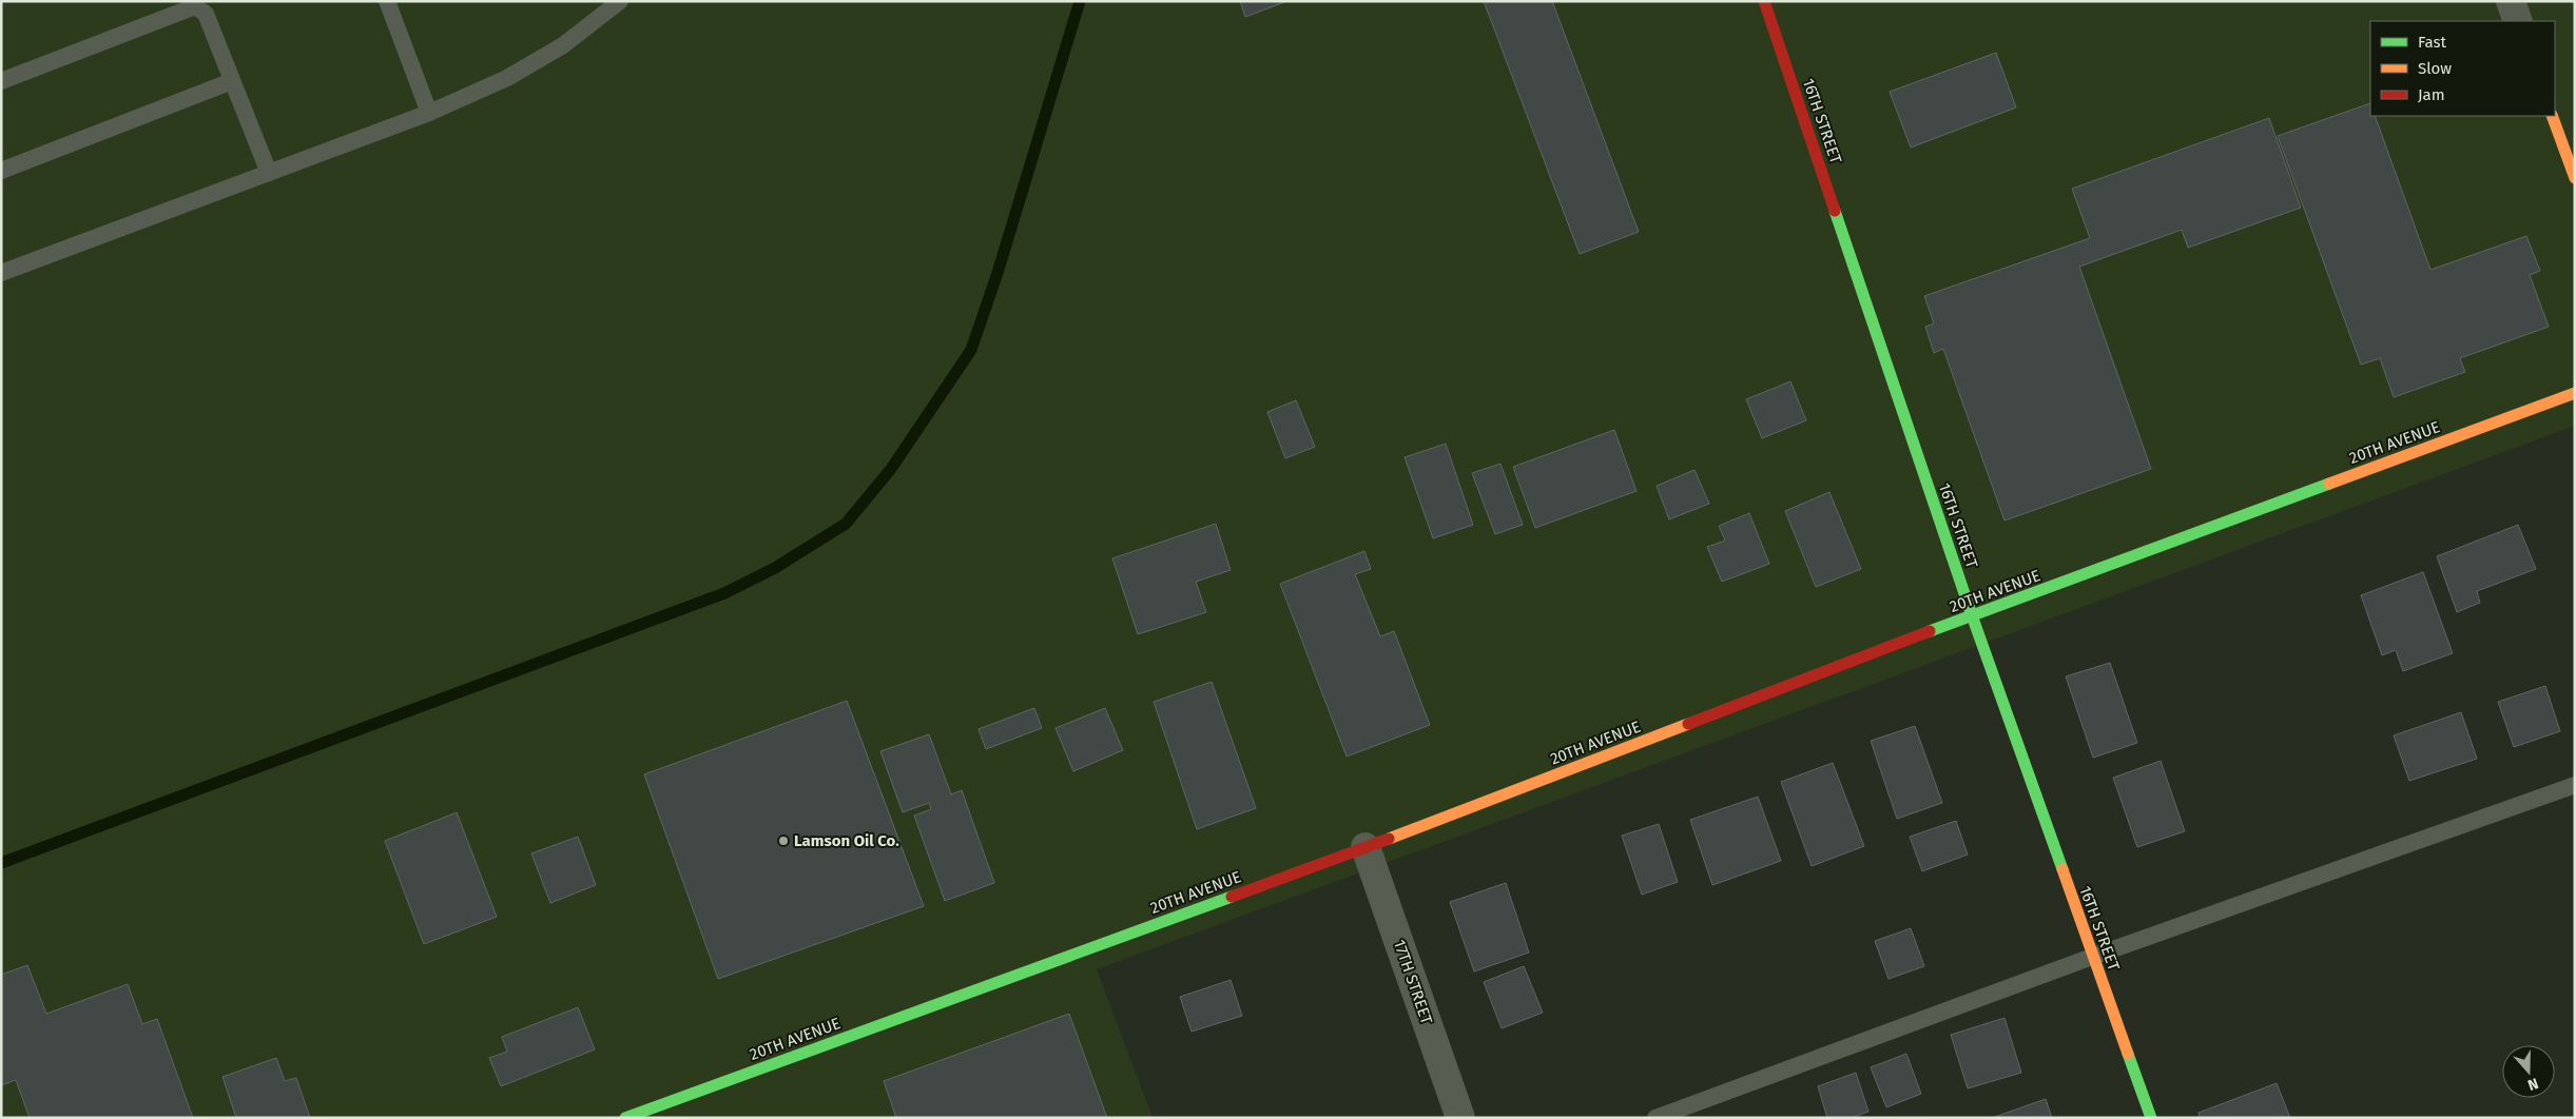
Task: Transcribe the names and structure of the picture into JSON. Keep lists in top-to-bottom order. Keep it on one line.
{"streets":{"street":["16TH STREET","20TH AVENUE","17TH STREET"]},"crossings":[["16TH STREET","20TH AVENUE"],["20TH AVENUE","17TH STREET"]],"places":["Lamson Oil Co."],"legend":["Fast","Slow","Jam"],"north":"bottom"}
